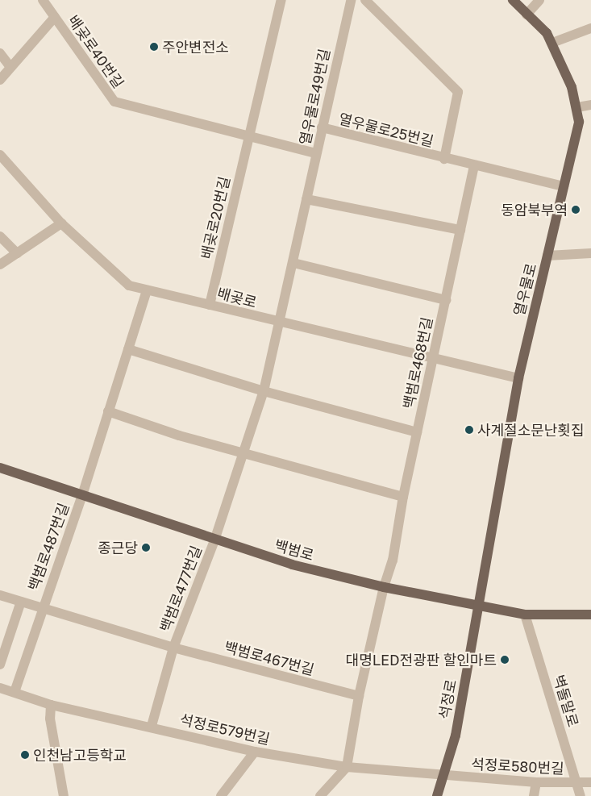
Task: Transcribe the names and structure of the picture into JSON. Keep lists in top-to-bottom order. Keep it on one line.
{"streets":{"main road":["열우물로","백범로","석정로"],"street":["배곶로40번길","열우물로49번길","열우물로25번길","배곶로20번길","배곶로","백범로468번길","백범로487번길","백범로477번길","백범로467번길","벽돌말로","석정로579번길","석정로580번길"]},"crossings":[["배곶로40번길","배곶로20번길"],["열우물로49번길","열우물로25번길"],["열우물로49번길","배곶로"],["열우물로49번길","백범로468번길"],["열우물로49번길","백범로477번길"],["열우물로25번길","열우물로"],["열우물로25번길","백범로468번길"],["배곶로20번길","배곶로"],["열우물로","배곶로"],["열우물로","백범로"],["열우물로","석정로"],["배곶로","백범로468번길"],["배곶로","백범로487번길"],["백범로468번길","백범로487번길"],["백범로468번길","백범로"],["백범로487번길","백범로"],["백범로487번길","백범로477번길"],["백범로487번길","석정로579번길"],["백범로","백범로477번길"],["백범로","석정로"],["백범로","벽돌말로"],["백범로477번길","백범로467번길"],["백범로477번길","석정로579번길"],["석정로","석정로579번길"],["석정로","석정로580번길"],["벽돌말로","석정로580번길"],["석정로579번길","석정로580번길"]],"places":["주안변전소","동암북부역","사계절소문난횟집","종근당","대명LED전광판 할인마트","인천남고등학교"]}
